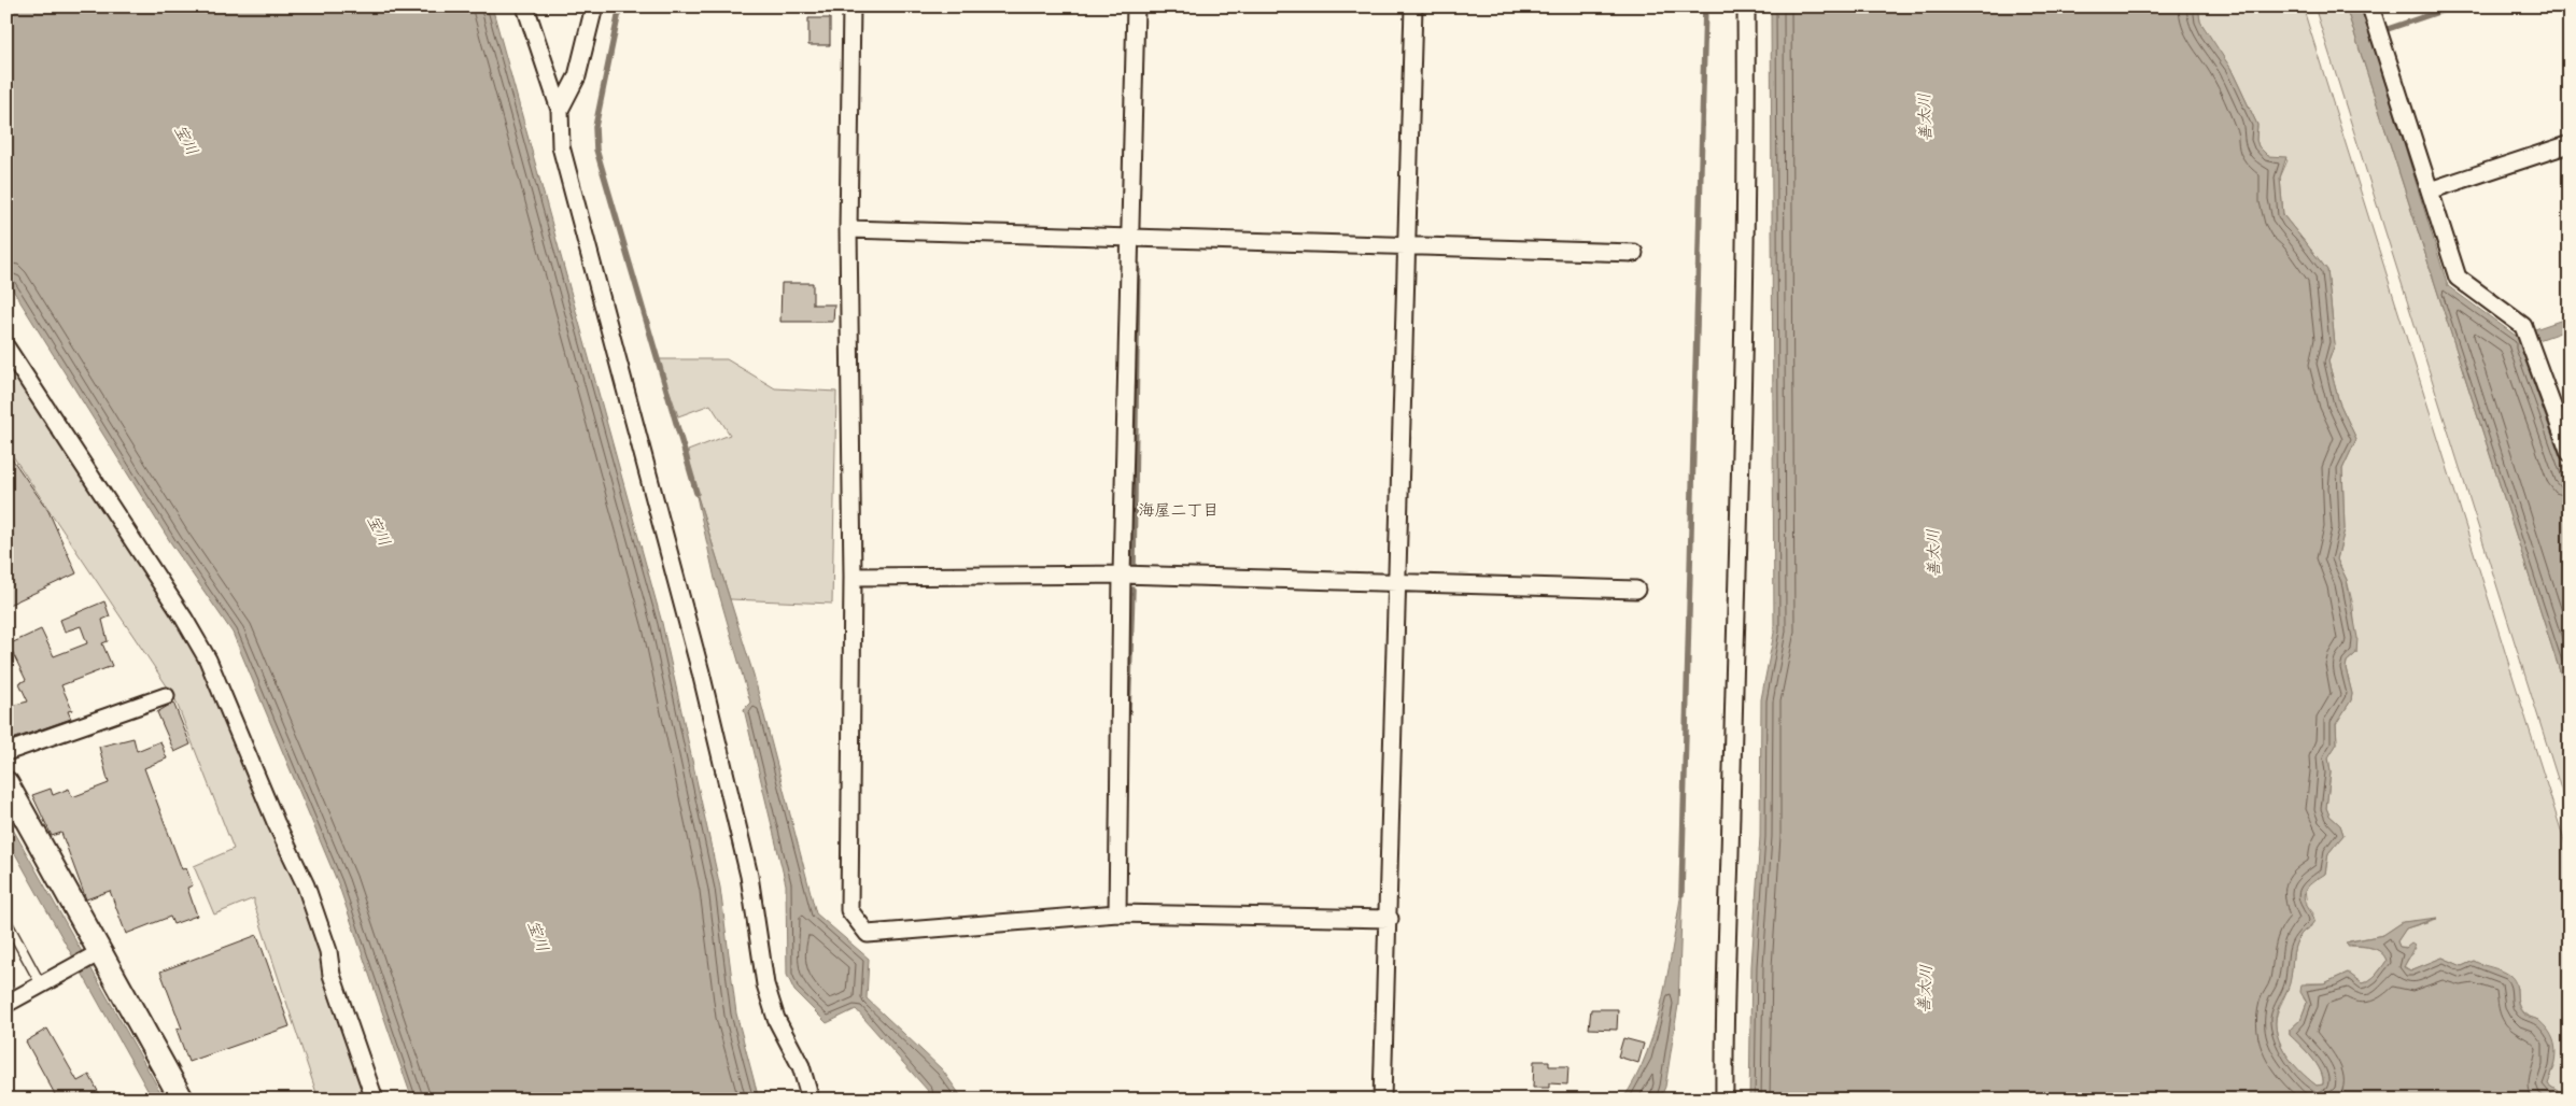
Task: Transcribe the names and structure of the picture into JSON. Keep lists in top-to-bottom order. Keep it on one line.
{"districts":["海屋二丁目"],"water":["善太川","宝川"]}
